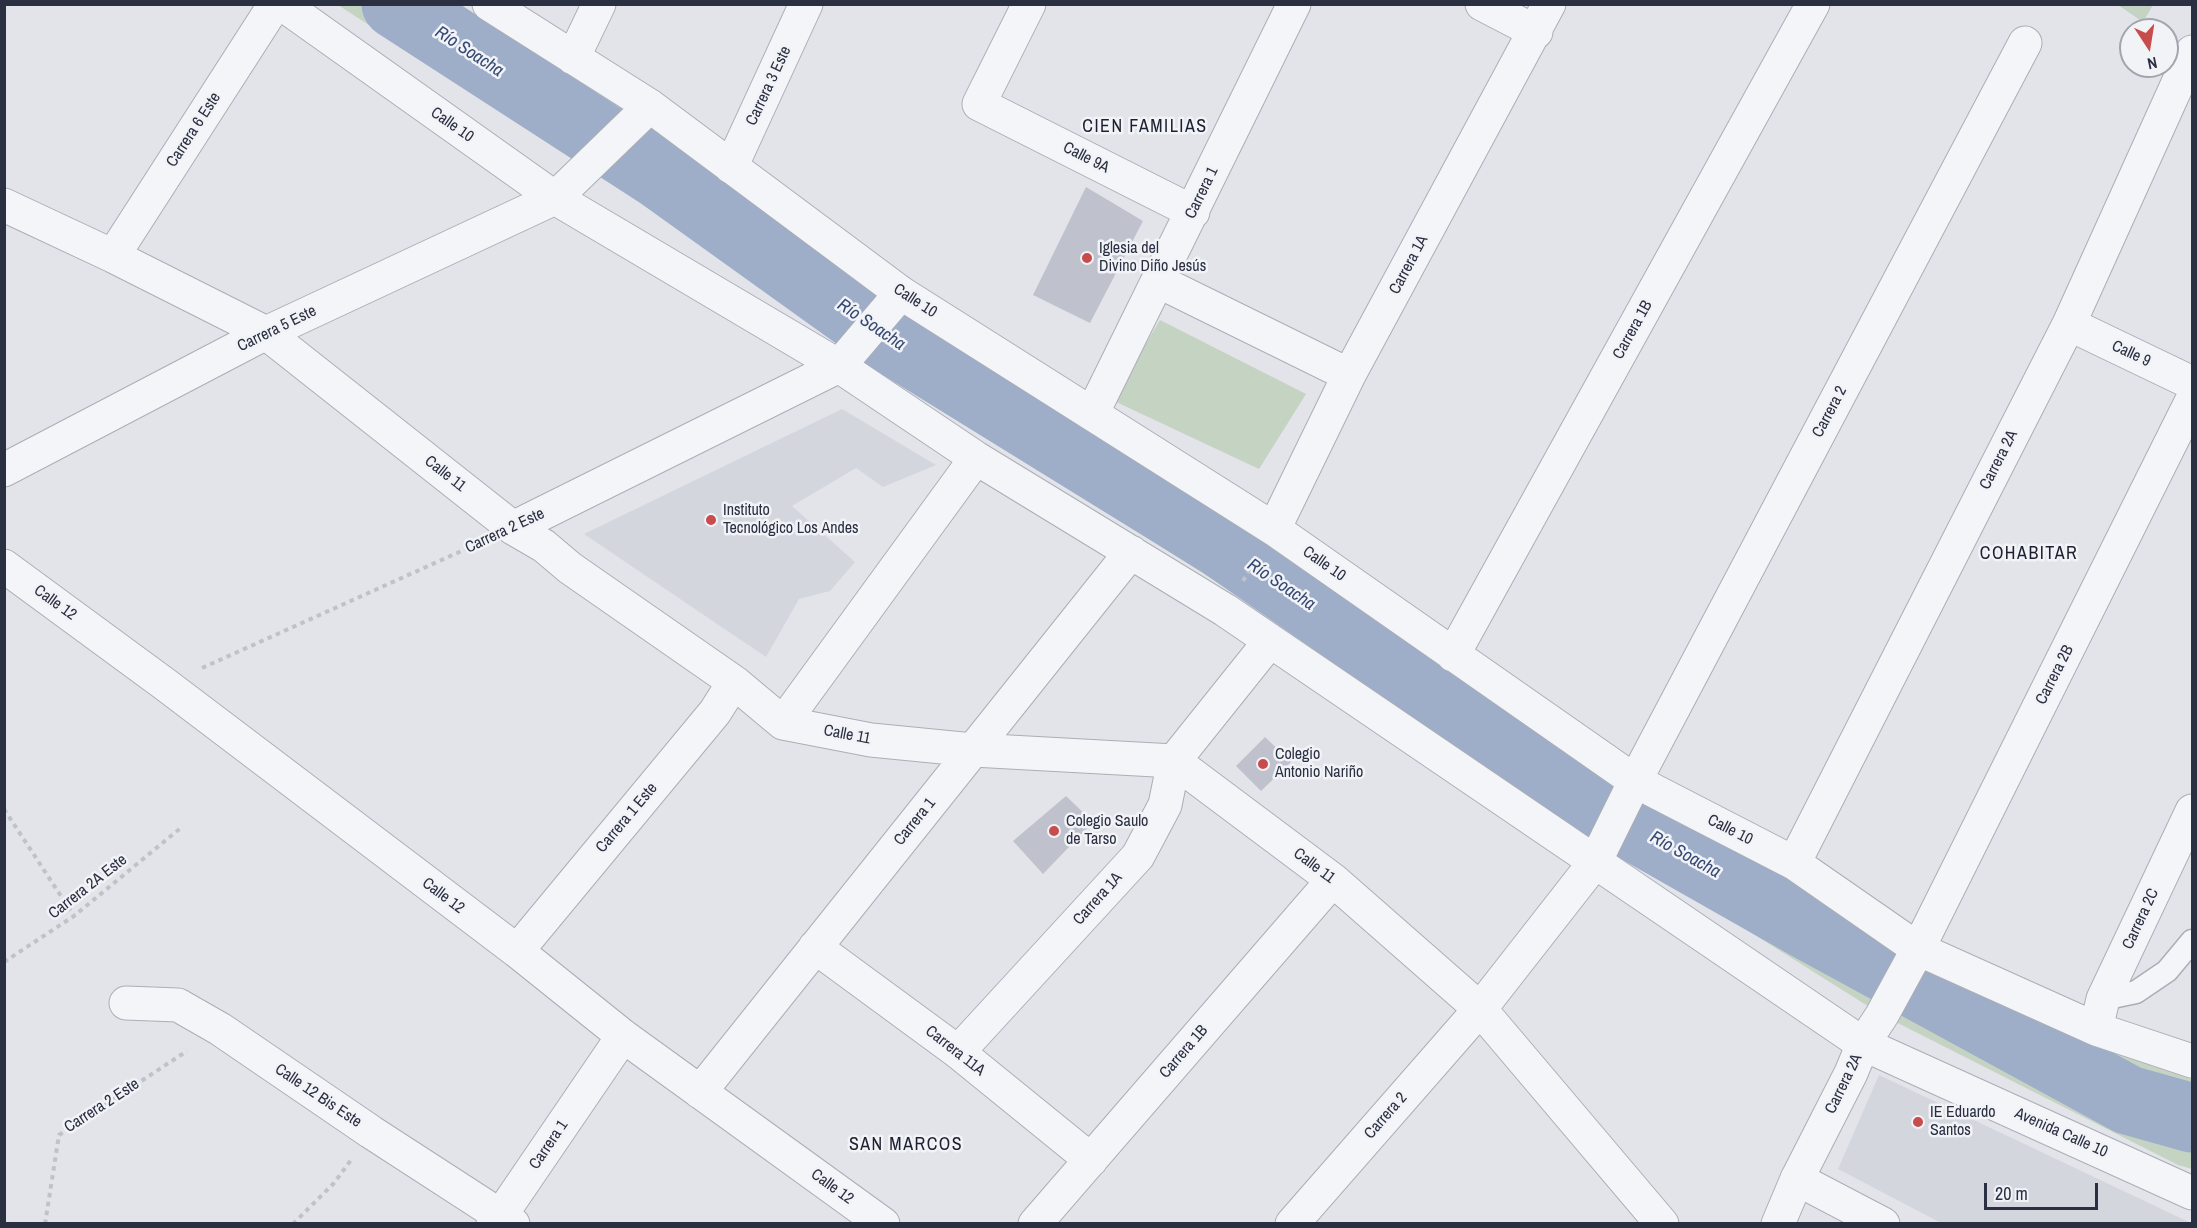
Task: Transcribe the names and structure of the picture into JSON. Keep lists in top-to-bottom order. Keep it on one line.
{"streets":{"street":["Carrera 3 Este","Calle 10","Carrera 6 Este","Calle 9A","Carrera 1","Carrera 1A","Carrera 5 Este","Carrera 1B","Calle 9","Carrera 2","Carrera 2A","Calle 11","Carrera 2 Este","Calle 12","Carrera 2B","Carrera 1 Este","Carrera 2C","Carrera 11A","Calle 12 Bis Este","Avenida Calle 10"],"path":["Carrera 2A Este"]},"crossings":[["Carrera 3 Este","Calle 10"],["Calle 10","Carrera 1"],["Calle 10","Carrera 1A"],["Calle 10","Carrera 5 Este"],["Calle 10","Carrera 1B"],["Calle 10","Carrera 2"],["Calle 10","Carrera 2A"],["Calle 10","Carrera 2 Este"],["Calle 10","Carrera 2B"],["Calle 10","Carrera 2C"],["Calle 10","Avenida Calle 10"],["Carrera 6 Este","Calle 11"],["Calle 9A","Carrera 1"],["Carrera 1","Calle 11"],["Carrera 1","Calle 12"],["Carrera 1","Carrera 11A"],["Carrera 1","Calle 12 Bis Este"],["Carrera 1A","Calle 11"],["Carrera 1A","Carrera 11A"],["Carrera 5 Este","Calle 11"],["Carrera 1B","Calle 11"],["Carrera 1B","Carrera 11A"],["Calle 9","Carrera 2A"],["Carrera 2","Calle 11"],["Carrera 2A","Carrera 2B"],["Carrera 2A","Avenida Calle 10"],["Calle 11","Carrera 2 Este"],["Calle 11","Carrera 1 Este"],["Carrera 2 Este","Calle 12"],["Carrera 2 Este","Calle 12 Bis Este"],["Calle 12","Carrera 1 Este"]],"districts":["CIEN FAMILIAS","COHABITAR","SAN MARCOS"],"water":["Río Soacha"],"places":["Iglesia del Divino Diño Jesús","Instituto Tecnológico Los Andes","Colegio Antonio Nariño","Colegio Saulo de Tarso","IE Eduardo Santos"],"scale_bar":"20 m","north":"bottom"}
